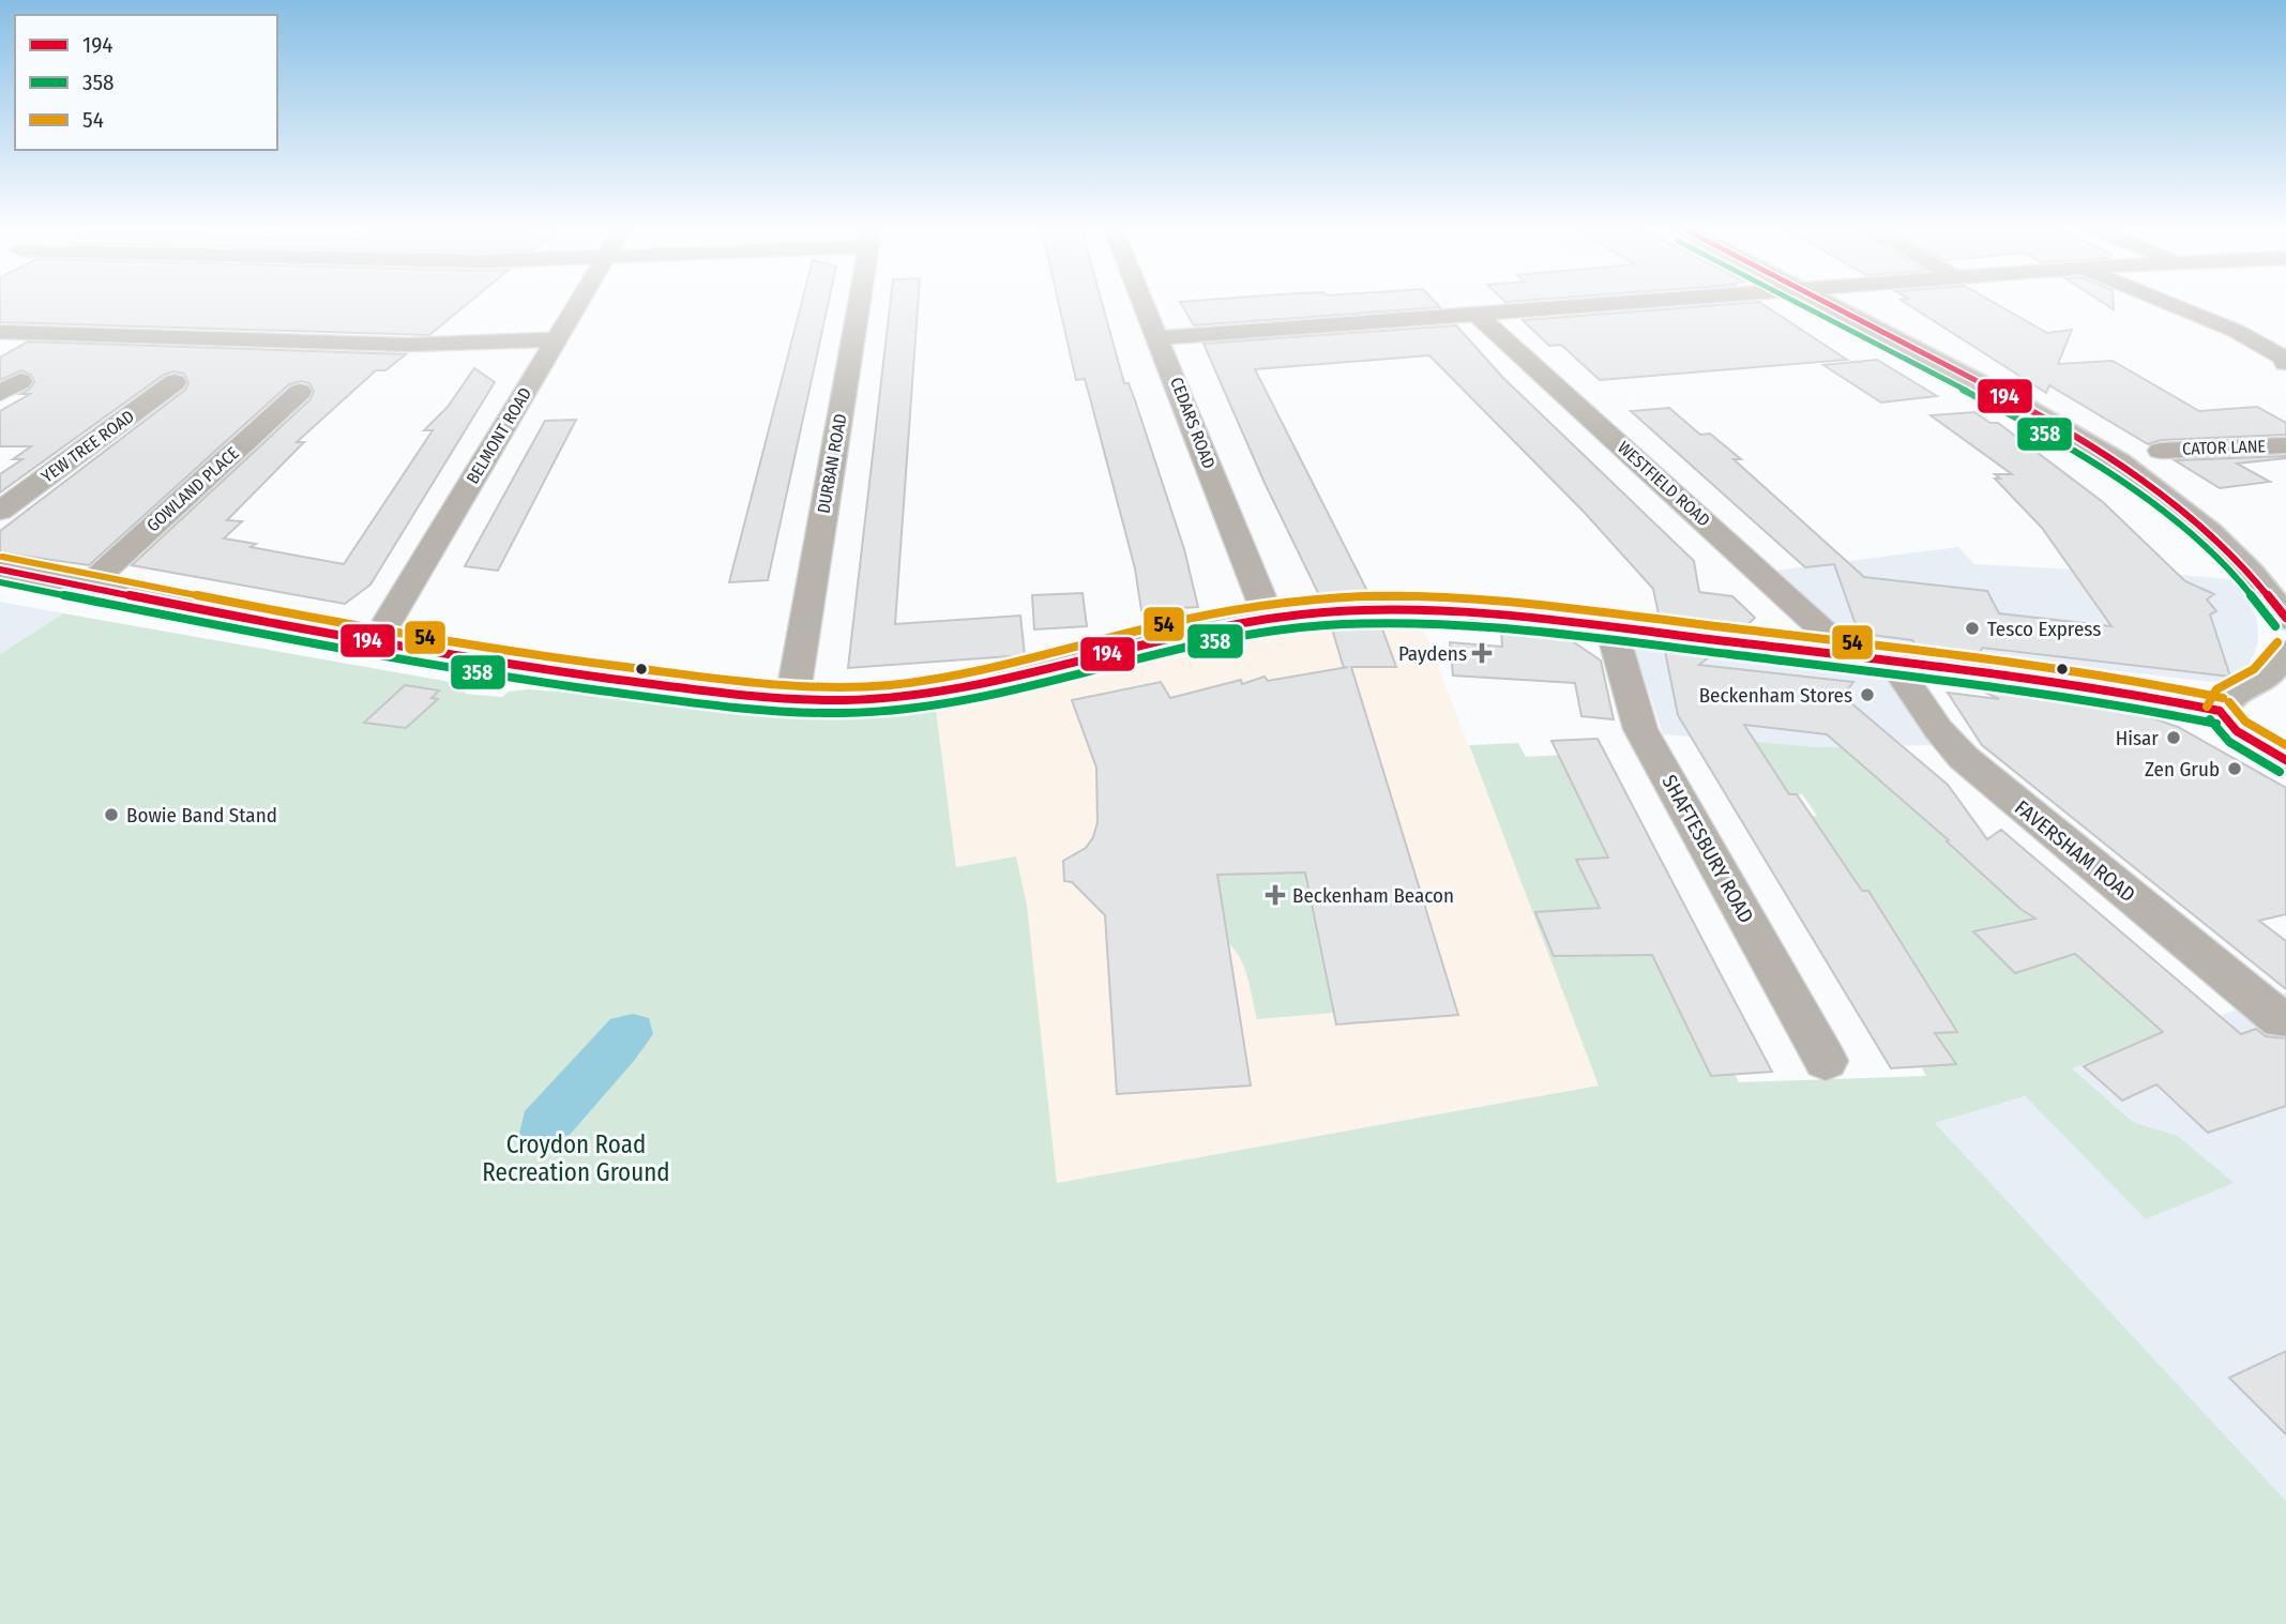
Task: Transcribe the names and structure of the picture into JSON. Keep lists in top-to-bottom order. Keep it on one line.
{"streets":{"street":["CEDARS ROAD","BELMONT ROAD","YEW TREE ROAD","CATOR LANE","DURBAN ROAD","WESTFIELD ROAD","GOWLAND PLACE","SHAFTESBURY ROAD","FAVERSHAM ROAD"]},"parks":["Croydon Road Recreation Ground"],"places":{"other":["Tesco Express","Beckenham Stores","Hisar","Zen Grub","Bowie Band Stand"],"health":["Paydens","Beckenham Beacon"]},"lines":["transit line 194","transit line 358","transit line 54"],"legend":["194","358","54"]}
